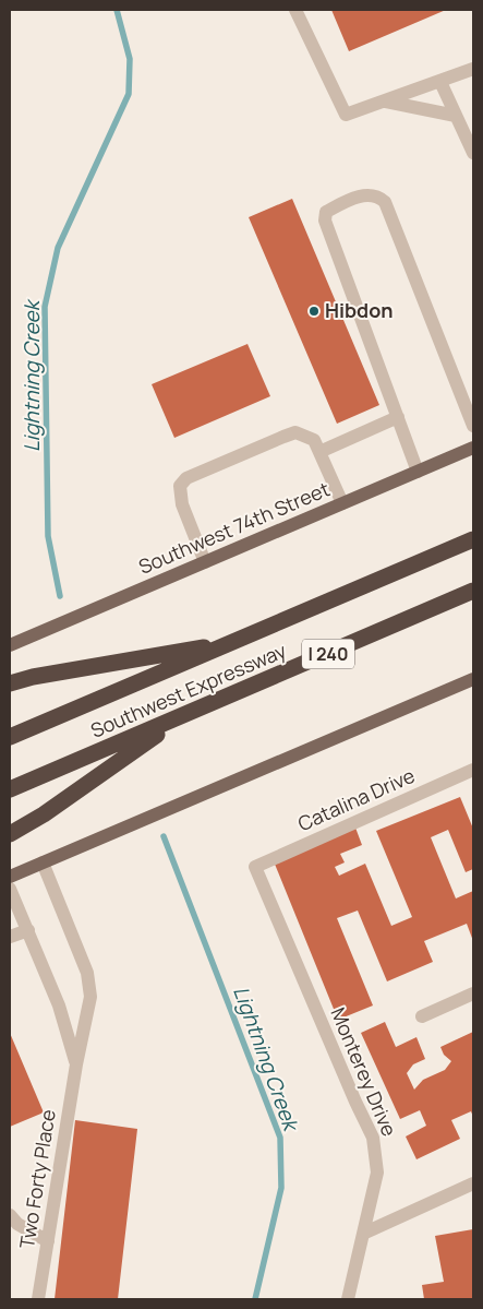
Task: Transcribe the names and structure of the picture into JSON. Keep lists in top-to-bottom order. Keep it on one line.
{"streets":{"highway":["I 240","Southwest Expressway"],"main road":["Southwest 74th Street"],"street":["Catalina Drive","Monterey Drive","Two Forty Place"]},"crossings":[["Catalina Drive","Monterey Drive"]],"water":["Lightning Creek"],"places":["Hibdon"]}
